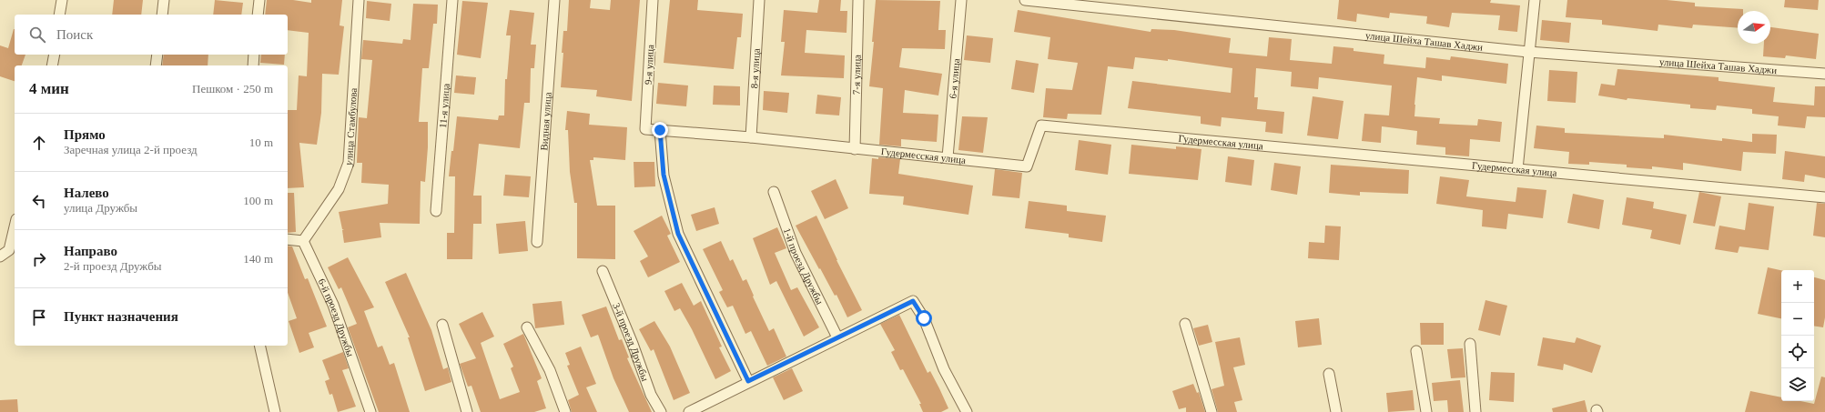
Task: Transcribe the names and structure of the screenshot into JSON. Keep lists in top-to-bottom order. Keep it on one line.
{"streets":{"street":["улица Шейха Ташав Хаджи","9-я улица","8-я улица","7-я улица","6-я улица","11-я улица","Видная улица","улица Стамбулова","Гудермесская улица","1-й проезд Дружбы","6-й проезд Дружбы","3-й проезд Дружбы"]},"crossings":[["9-я улица","Гудермесская улица"],["8-я улица","Гудермесская улица"],["7-я улица","Гудермесская улица"],["6-я улица","Гудермесская улица"],["улица Стамбулова","6-й проезд Дружбы"]],"north":"right","page":{"search":"Поиск","heading":["4 мин","Пешком · 250 m"],"list":[["Прямо","Заречная улица 2-й проезд","10 m"],["Налево","улица Дружбы","100 m"],["Направо","2-й проезд Дружбы","140 m"],"Пункт назначения"],"map_buttons":["+","−"]}}
